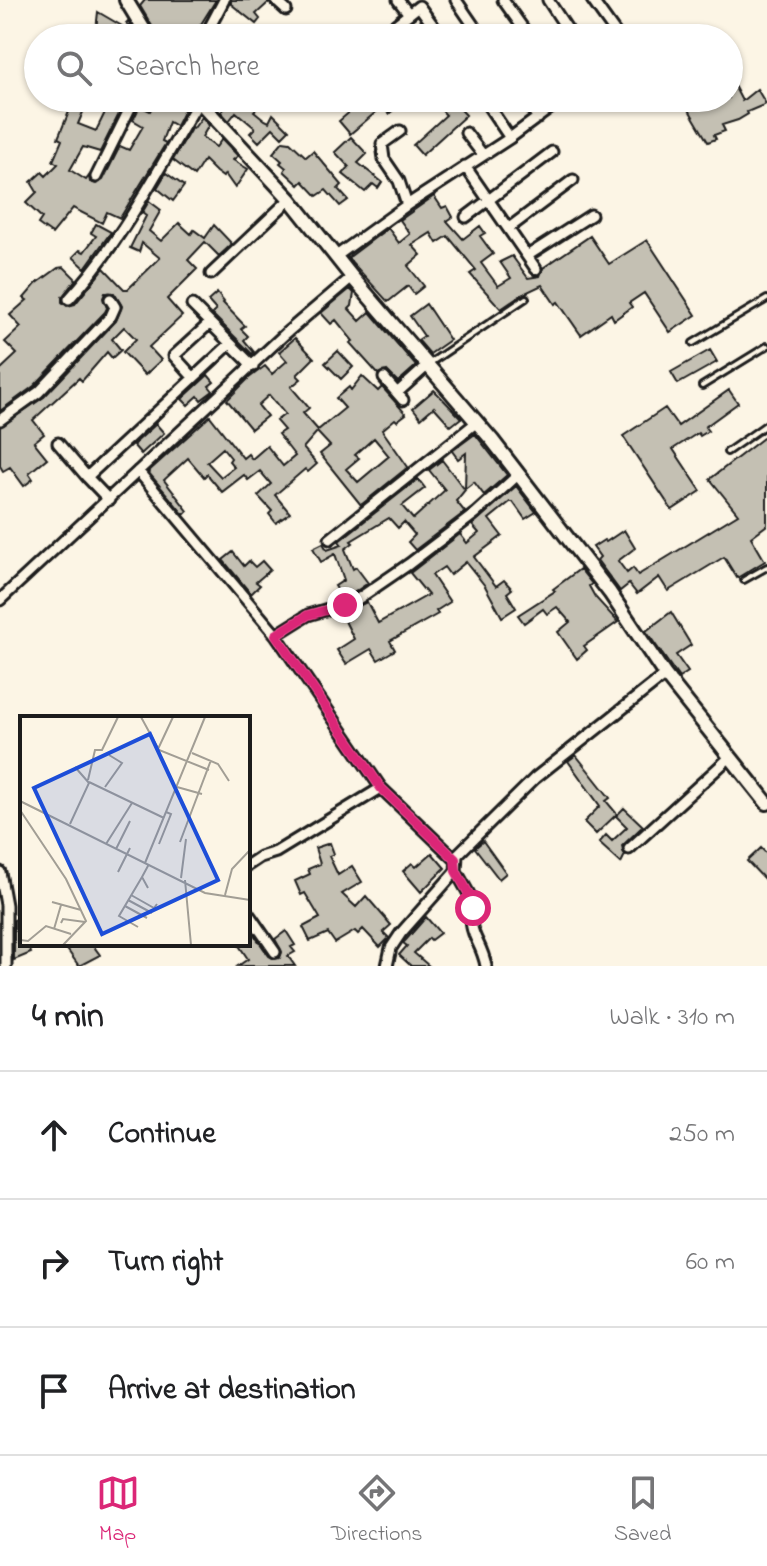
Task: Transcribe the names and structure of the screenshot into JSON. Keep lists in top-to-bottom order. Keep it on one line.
{"page":{"search":"Search here","heading":["4 min","Walk · 310 m"],"list":[["Continue","250 m"],["Turn right","60 m"],"Arrive at destination"],"nav":["Map","Directions","Saved"]}}
